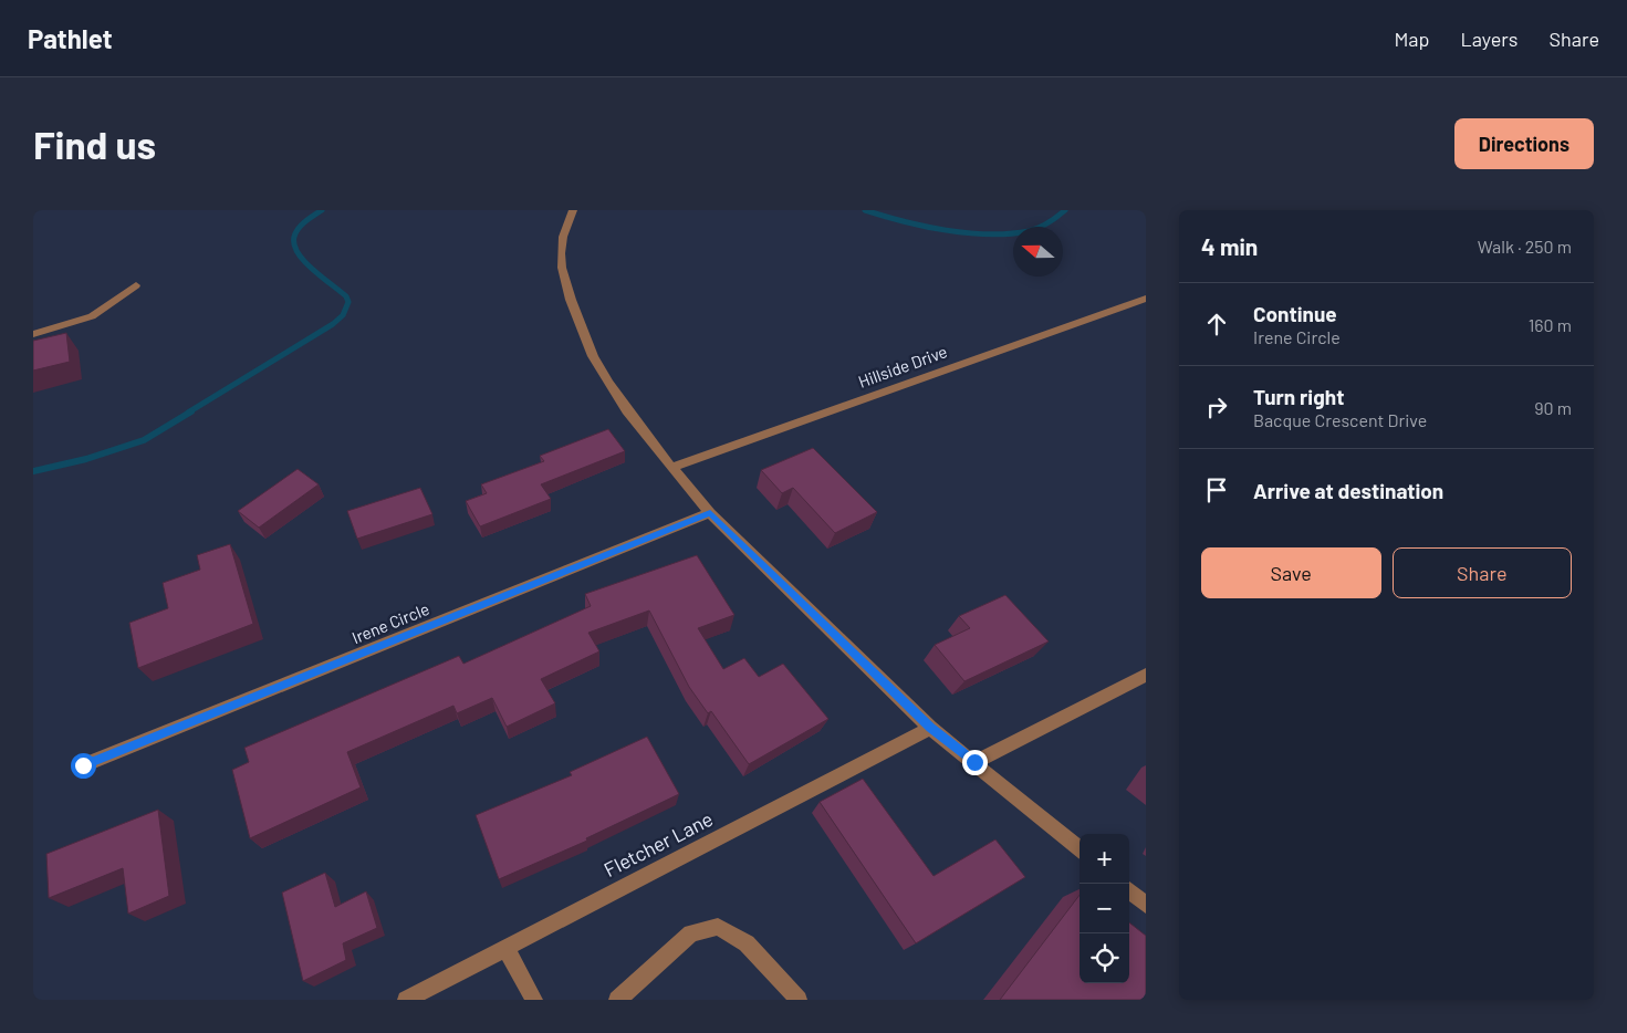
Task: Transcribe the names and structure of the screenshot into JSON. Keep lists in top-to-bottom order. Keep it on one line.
{"streets":{"street":["Hillside Drive","Irene Circle","Fletcher Lane"]},"north":"left","page":{"header":"Pathlet","nav":["Map","Layers","Share"],"buttons":["Directions",["Save","Share"]],"title":"Find us","heading":["4 min","Walk · 250 m"],"list":[["Continue","Irene Circle","160 m"],["Turn right","Bacque Crescent Drive","90 m"],"Arrive at destination"],"map_buttons":["+","−"]}}
